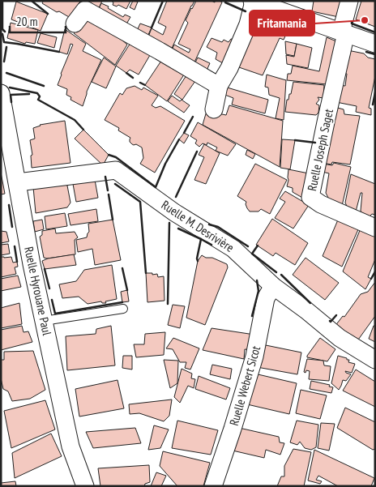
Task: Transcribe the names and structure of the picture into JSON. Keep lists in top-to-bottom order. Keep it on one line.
{"streets":{"street":["Ruelle Joseph Saget","Ruelle M. Desrivière","Ruelle Hyrouane Paul","Ruelle Webert Sicot"]},"crossings":[["Ruelle M. Desrivière","Ruelle Hyrouane Paul"],["Ruelle M. Desrivière","Ruelle Webert Sicot"]],"places":["Fritamania"],"scale_bar":"20 m"}
